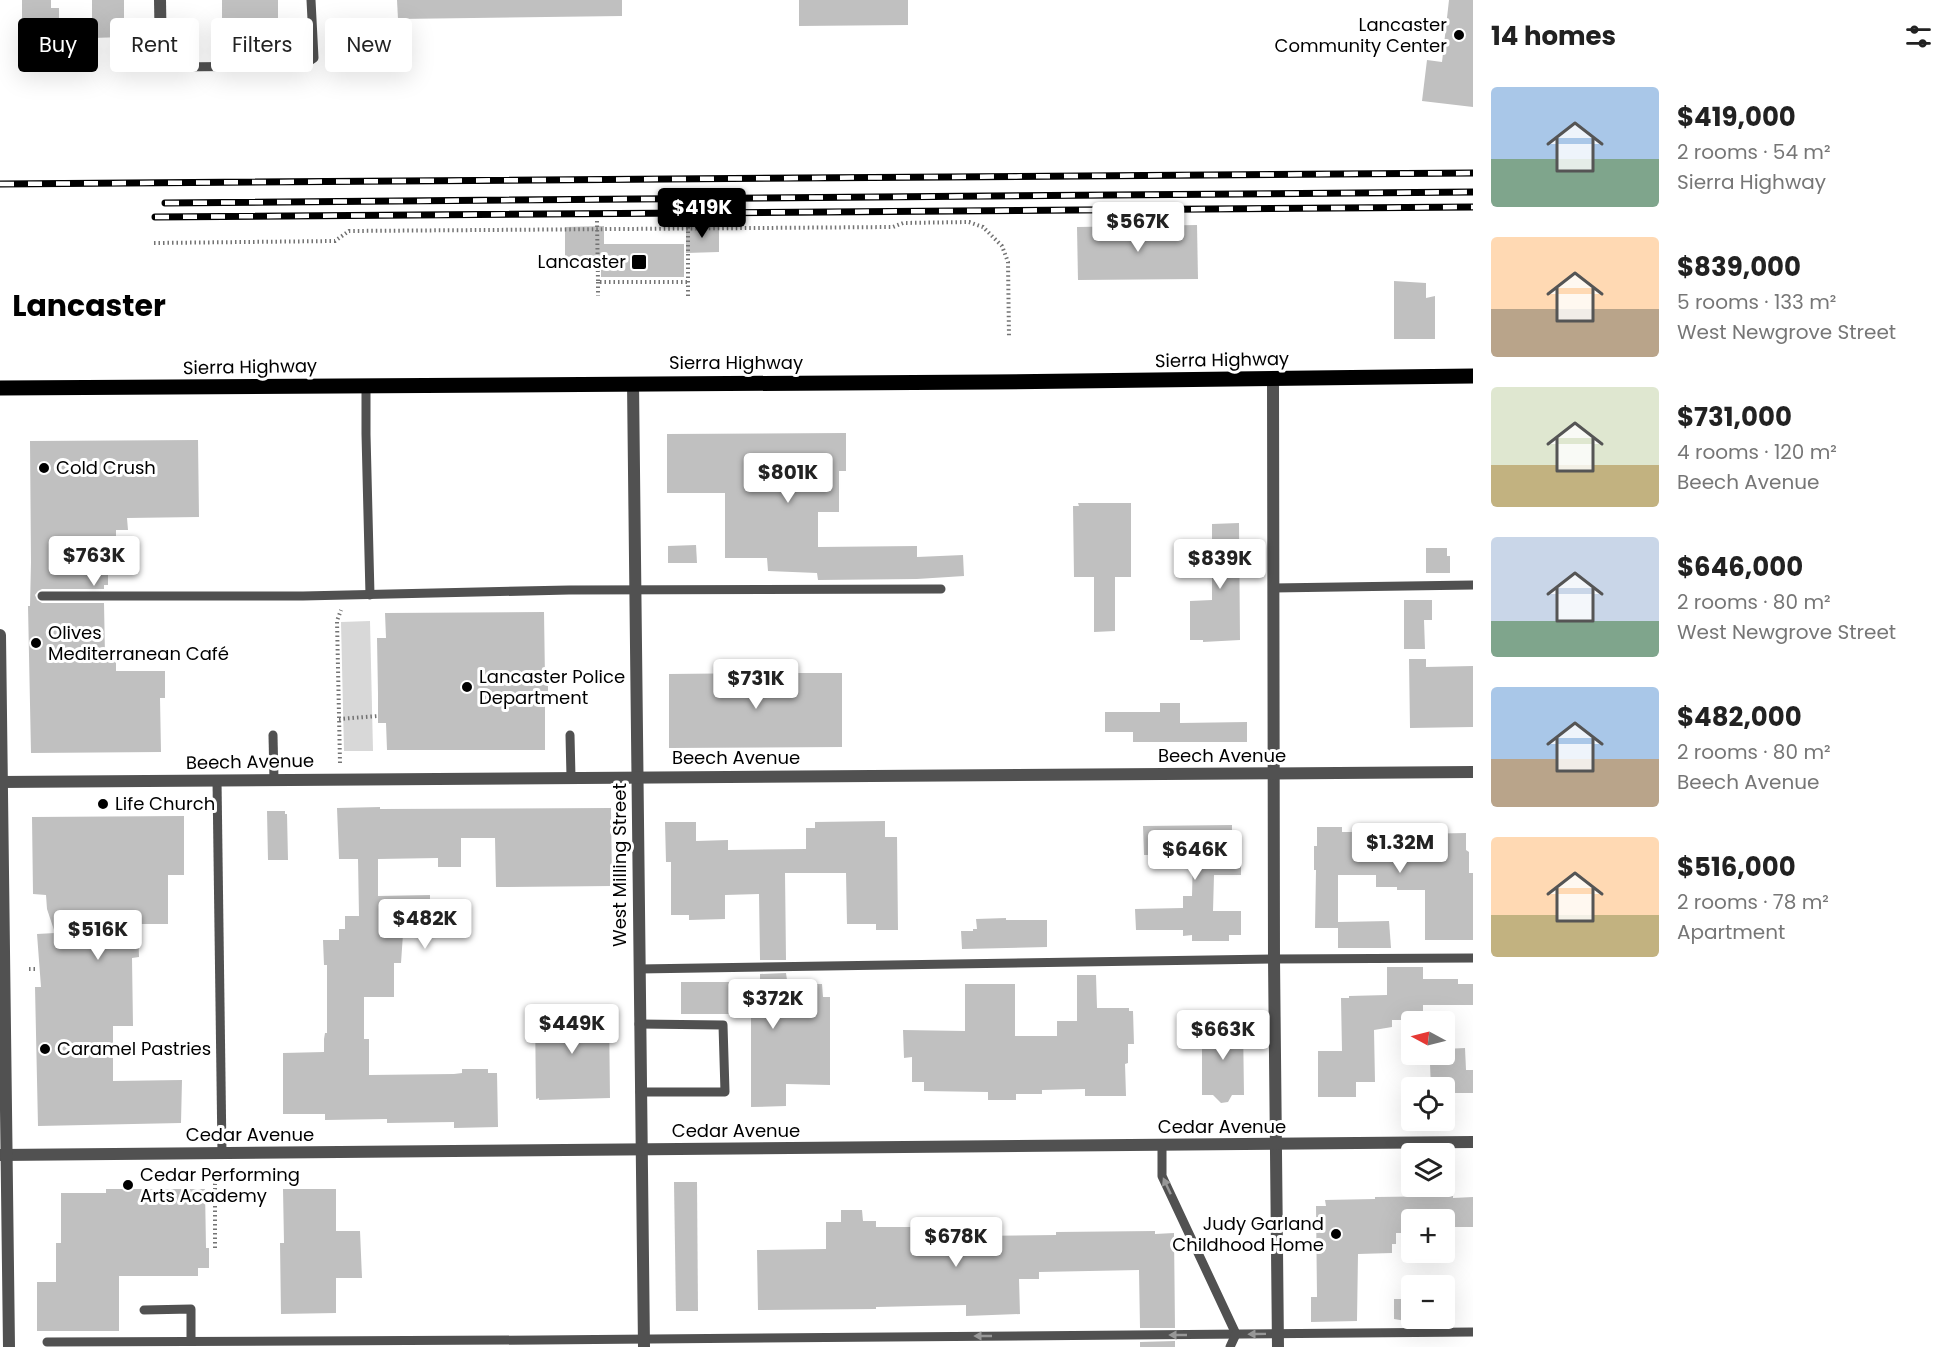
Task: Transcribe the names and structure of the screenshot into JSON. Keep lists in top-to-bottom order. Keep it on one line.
{"streets":{"main road":["Sierra Highway"],"street":["Beech Avenue","West Milling Street","Cedar Avenue"]},"crossings":[["Sierra Highway","West Milling Street"],["Beech Avenue","West Milling Street"],["West Milling Street","Cedar Avenue"]],"districts":["Lancaster"],"places":{"other":["Lancaster Community Center","Cold Crush","Olives Mediterranean Café","Lancaster Police Department","Life Church","Caramel Pastries","Cedar Performing Arts Academy","Judy Garland Childhood Home"],"transit":["Lancaster"]},"north":"left","page":{"heading":"14 homes","chip":["Buy","Rent","Filters","New"],"list":[{"name":"$419,000","note":"2 rooms · 54 m² · Sierra Highway"},{"name":"$839,000","note":"5 rooms · 133 m² · West Newgrove Street"},{"name":"$731,000","note":"4 rooms · 120 m² · Beech Avenue"},{"name":"$646,000","note":"2 rooms · 80 m² · West Newgrove Street"},{"name":"$482,000","note":"2 rooms · 80 m² · Beech Avenue"},{"name":"$516,000","note":"2 rooms · 78 m² · Apartment"}],"price":["$419K","$567K","$801K","$763K","$839K","$731K","$1.32M","$646K","$482K","$516K","$372K","$449K","$663K","$678K"],"map_buttons":["+","−"]}}
